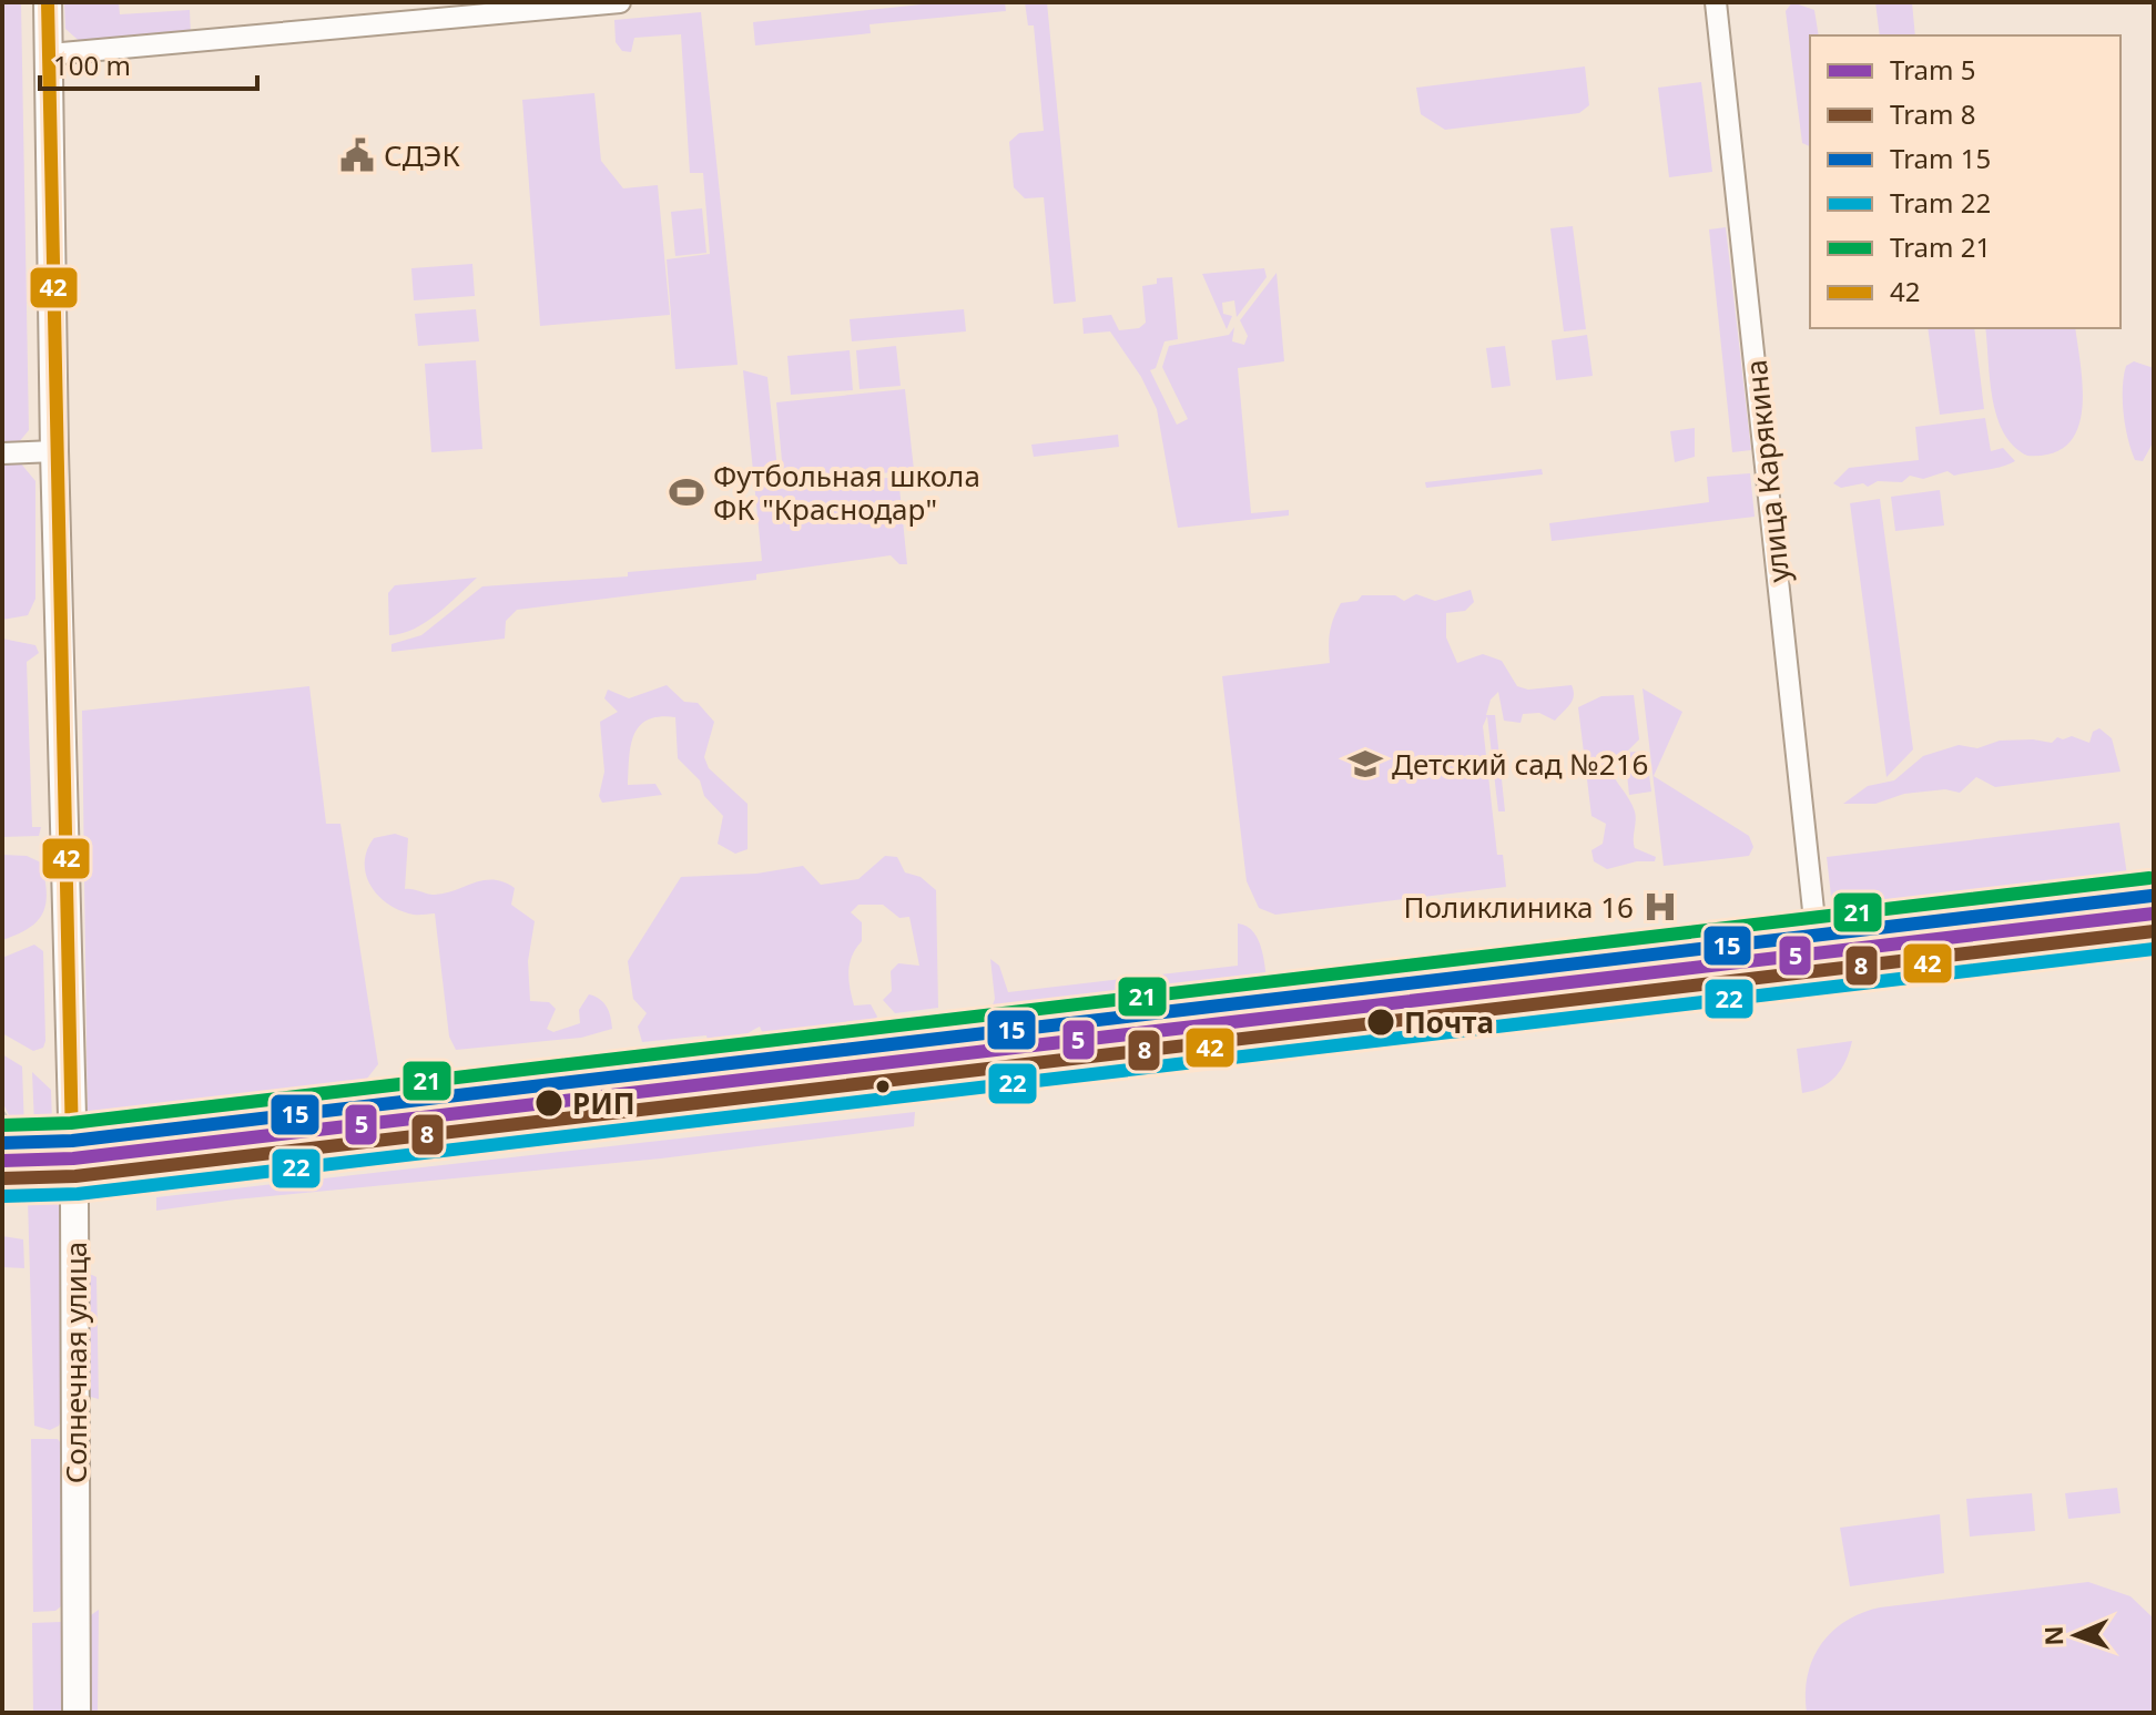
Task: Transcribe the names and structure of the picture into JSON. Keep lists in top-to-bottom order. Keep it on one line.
{"streets":{"main road":["Солнечная улица"],"street":["улица Карякина"]},"places":{"public building":["СДЭК"],"sports":["Футбольная школа ФК \"Краснодар\""],"school or university":["Детский сад №216"],"hospital":["Поликлиника 16"],"other":["Почта","РИП"]},"lines":["transit line 42","tram line 21","tram line 15","tram line 5","tram line 8","tram line 22"],"legend":["Tram 5","Tram 8","Tram 15","Tram 22","Tram 21","42"],"scale_bar":"100 m","north":"left"}
